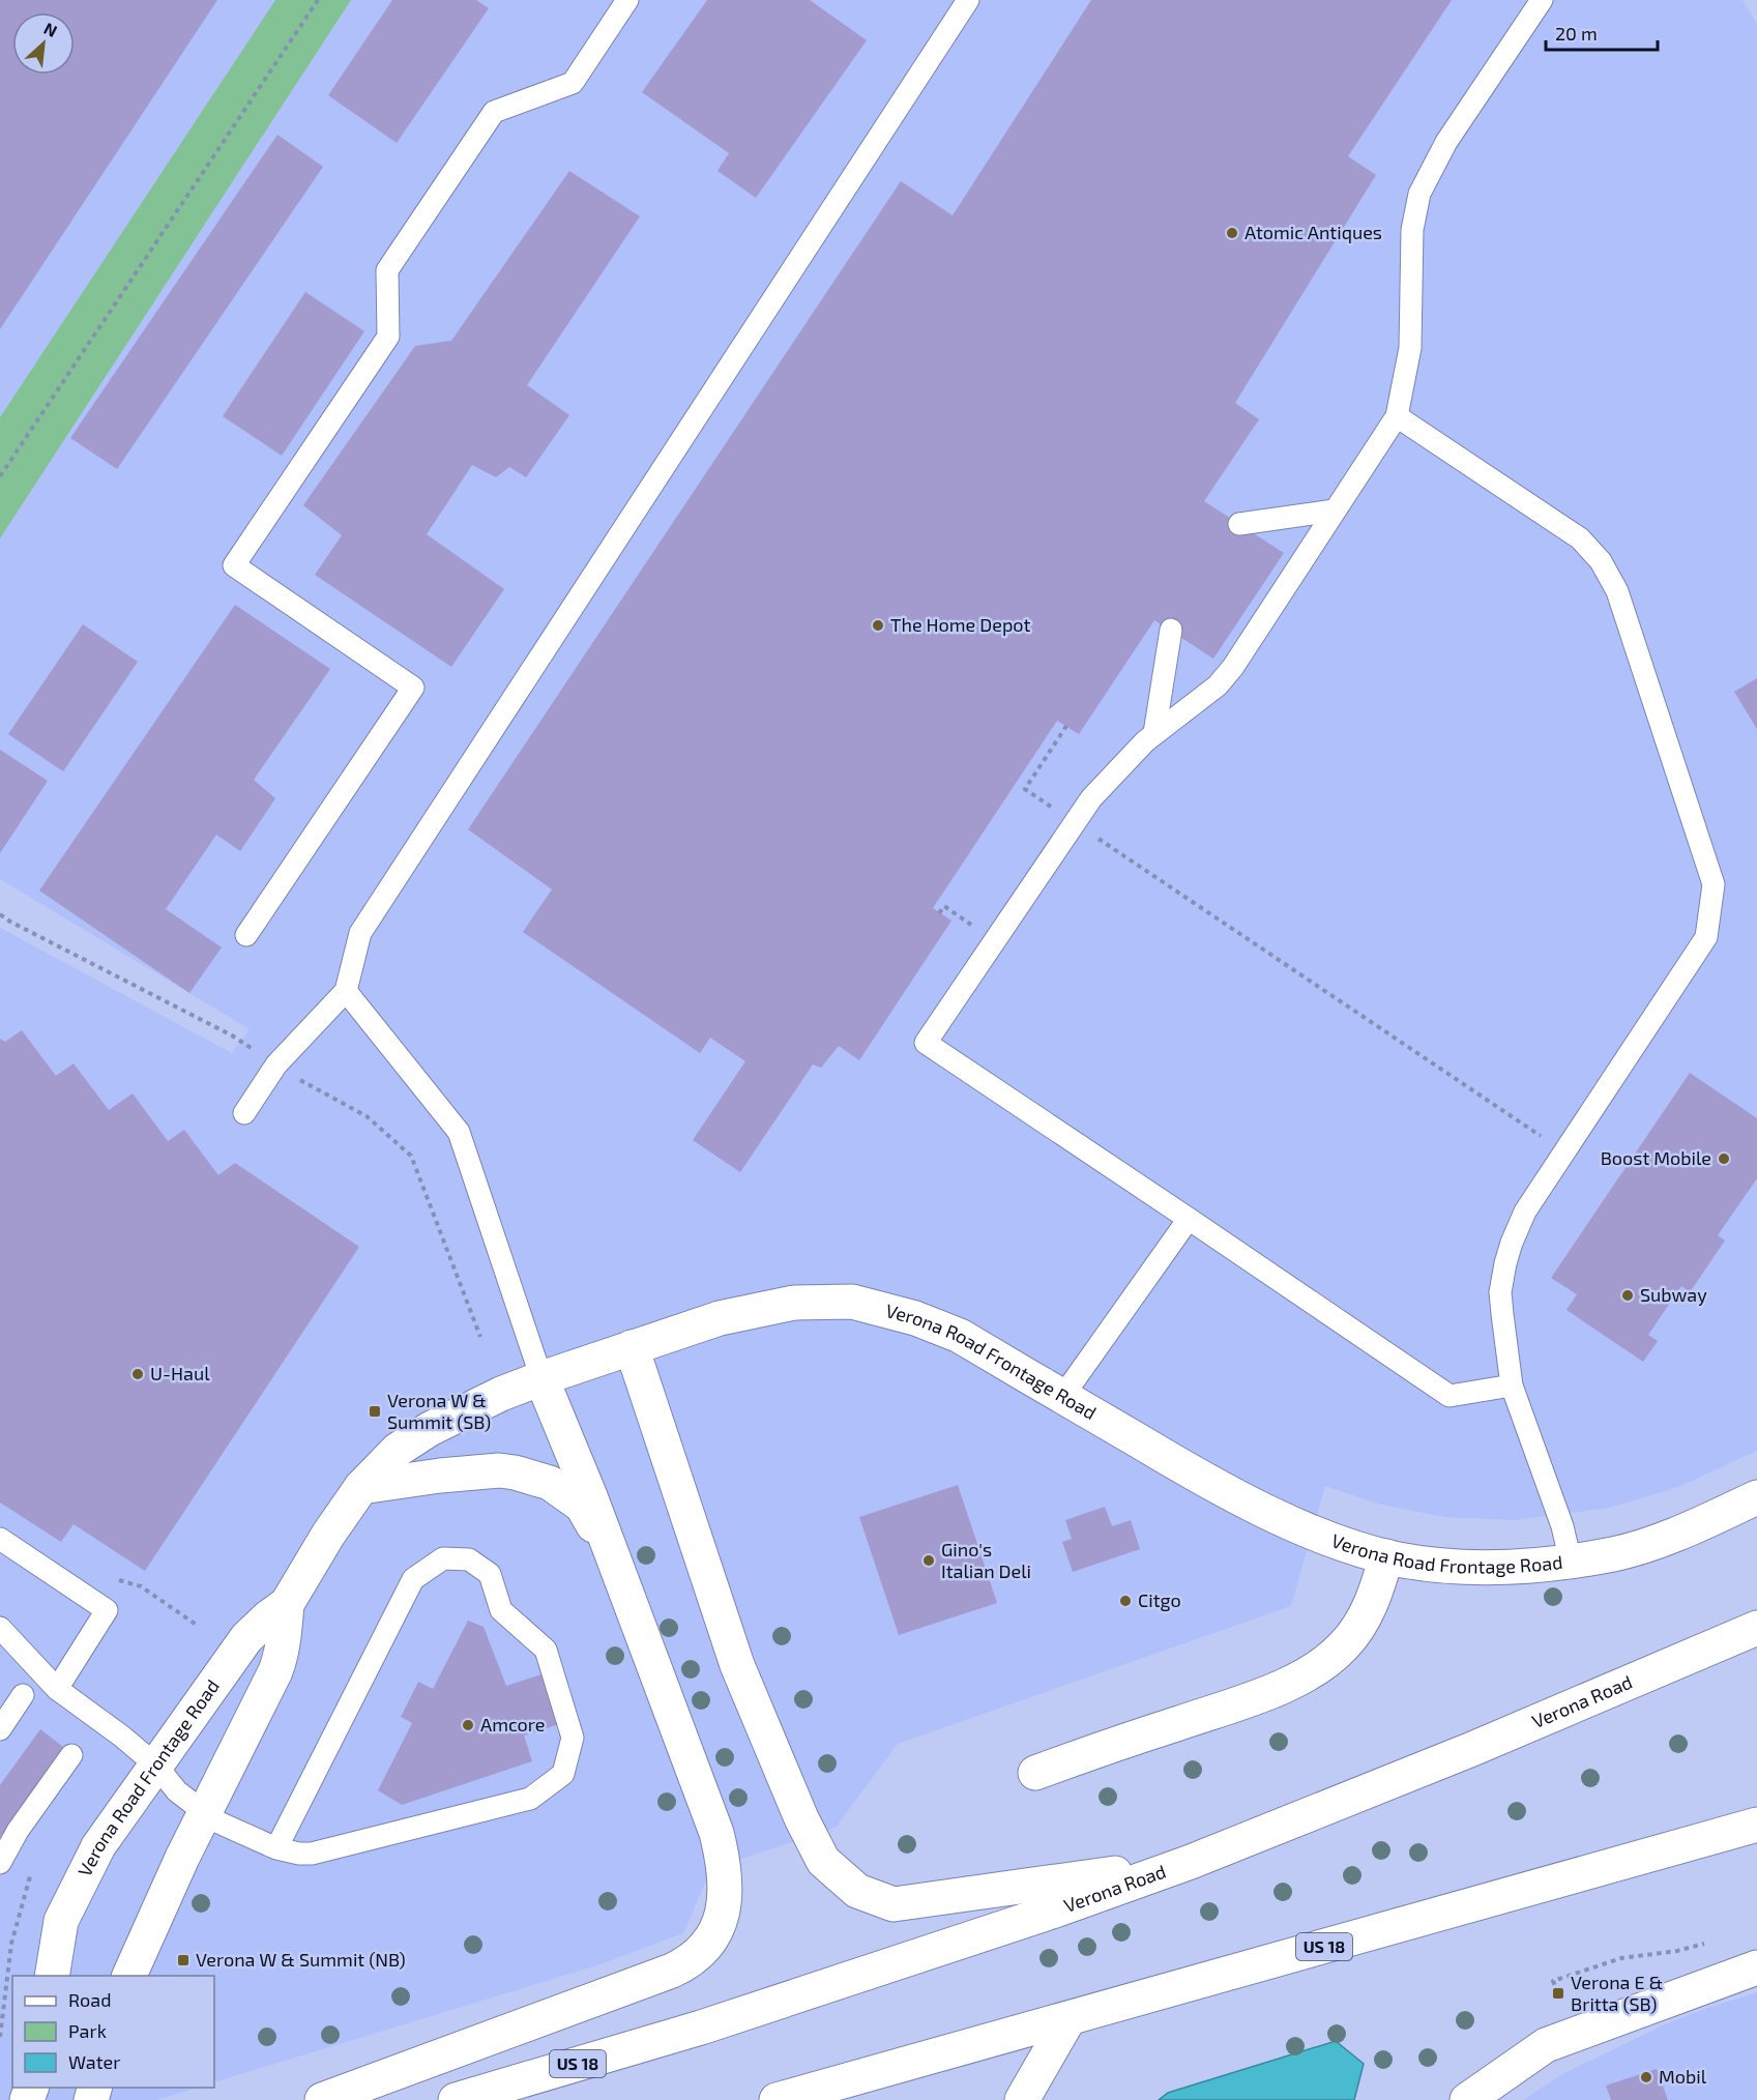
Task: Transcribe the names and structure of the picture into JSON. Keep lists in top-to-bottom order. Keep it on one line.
{"streets":{"main road":["Verona Road Frontage Road","Verona Road","US 18"]},"places":{"other":["Atomic Antiques","The Home Depot","Boost Mobile","Subway","U-Haul","Gino's Italian Deli","Citgo","Amcore","Mobil"],"transit":["Verona W & Summit (SB)","Verona W & Summit (NB)","Verona E & Britta (SB)"]},"legend":["Road","Park","Water"],"scale_bar":"20 m","north":"top right"}
